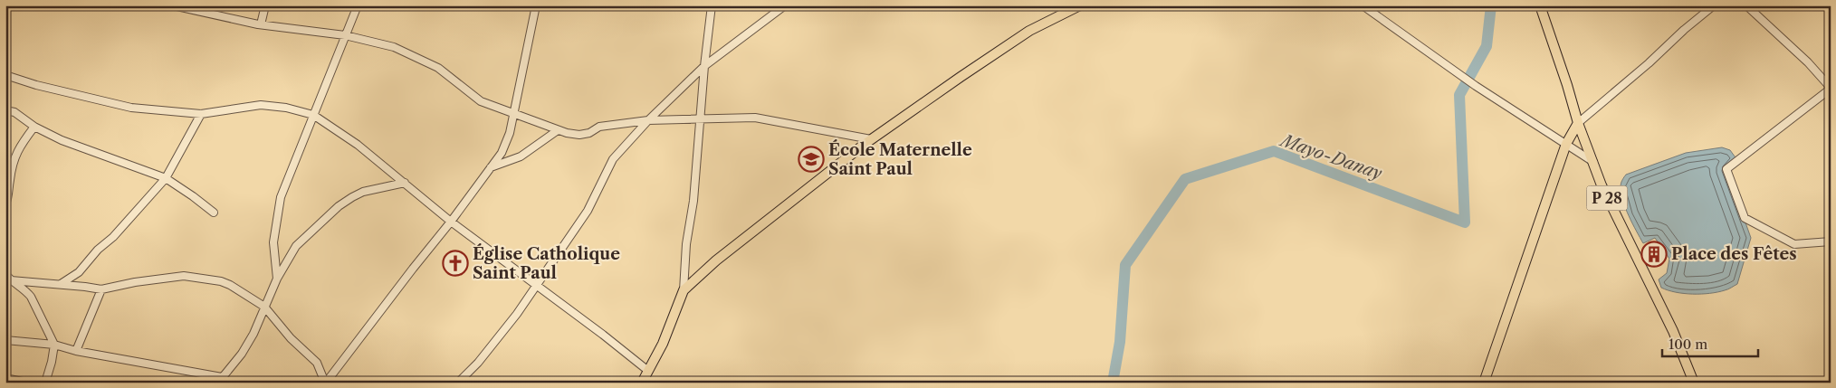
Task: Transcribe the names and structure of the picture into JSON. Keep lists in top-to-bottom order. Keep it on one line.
{"streets":{"main road":["P 28"]},"water":["Mayo-Danay"],"places":{"school or university":["École Maternelle Saint Paul"],"building":["Place des Fêtes"],"church":["Église Catholique Saint Paul"]},"scale_bar":"100 m"}
